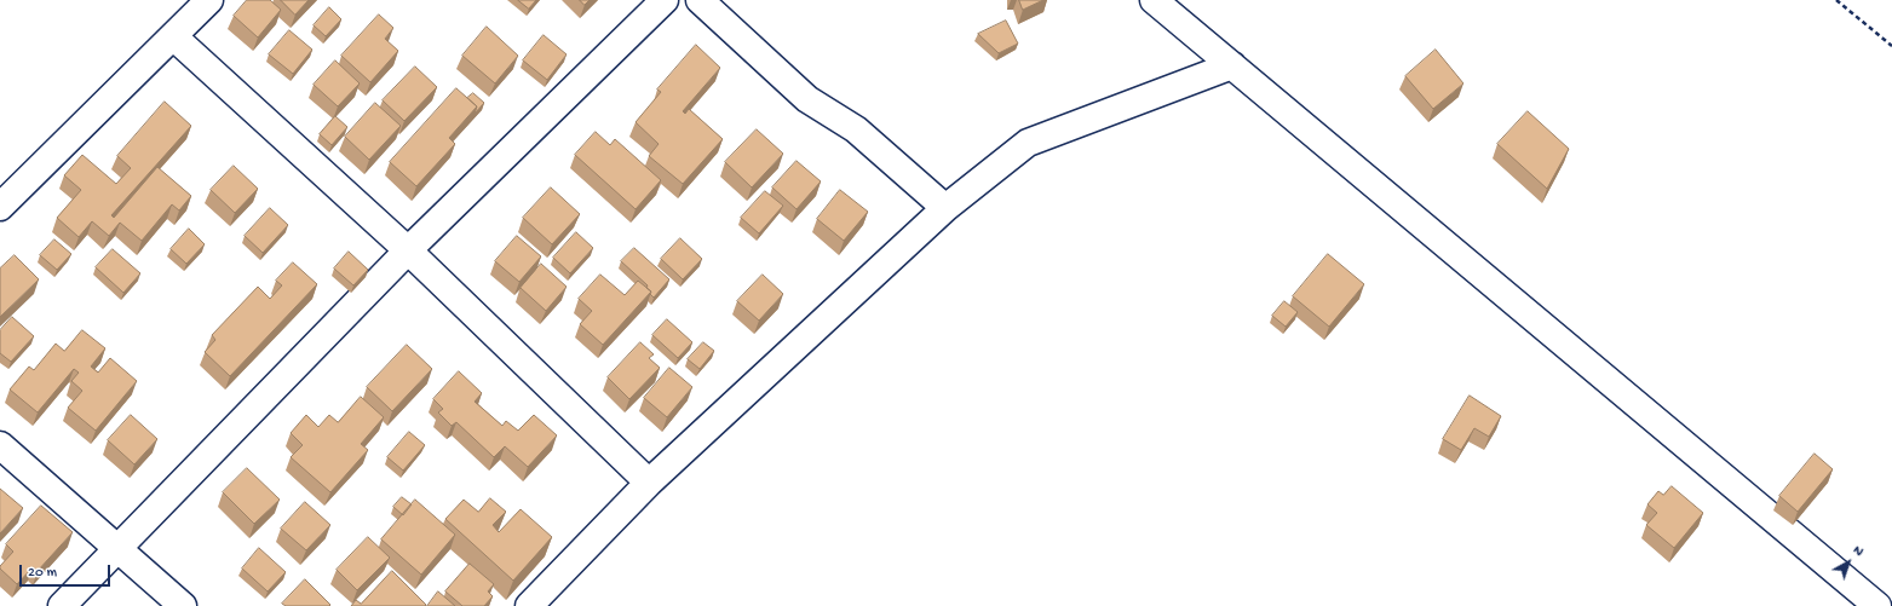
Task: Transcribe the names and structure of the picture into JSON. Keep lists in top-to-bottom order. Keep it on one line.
{"scale_bar":"20 m","north":"top right"}
